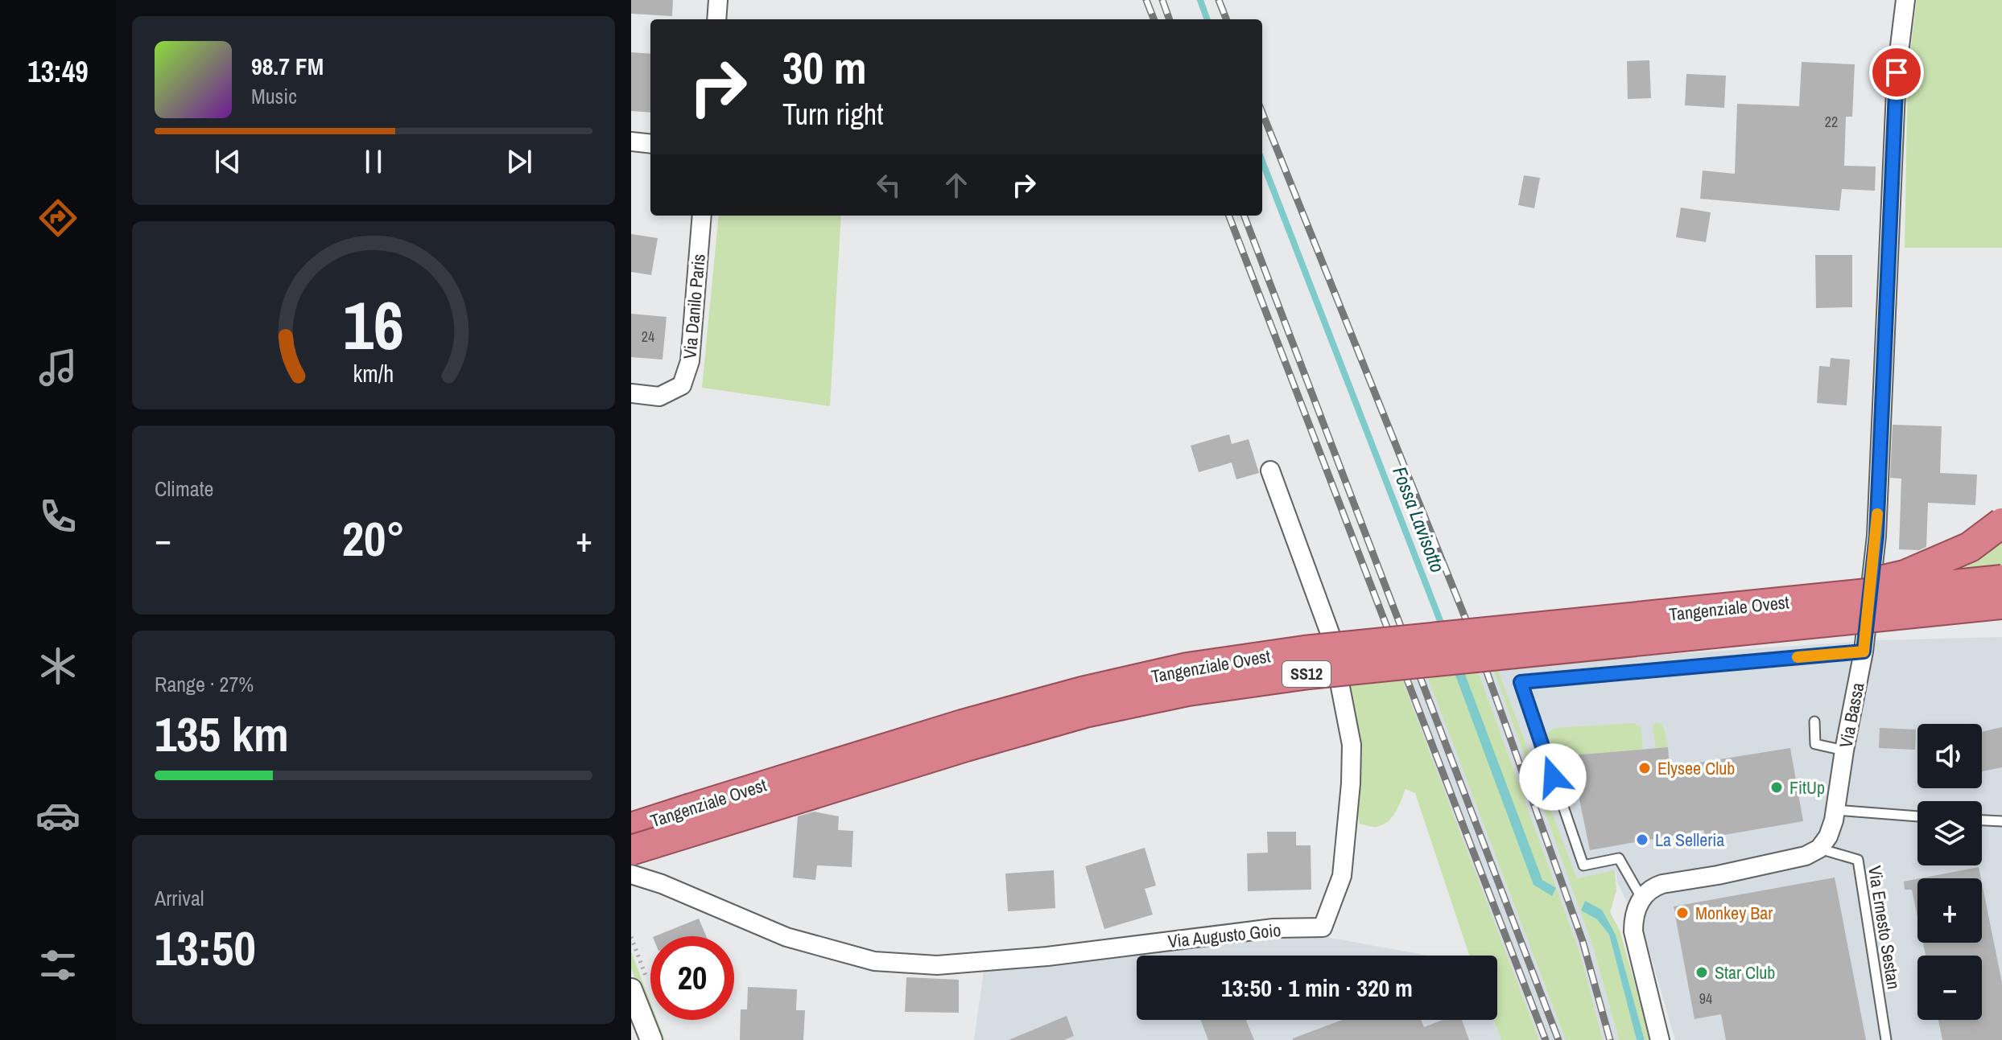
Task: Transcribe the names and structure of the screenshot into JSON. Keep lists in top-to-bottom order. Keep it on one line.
{"streets":{"highway":["Tangenziale Ovest","SS12"],"street":["Via Danilo Paris","Via Bassa","Via Augusto Goio"],"lane":["Via Ernesto Sestan"]},"crossings":[["Via Bassa","Via Ernesto Sestan"]],"water":["Fossa Lavisotto"],"places":["Elysee Club","FitUp","La Selleria","Monkey Bar","Star Club"],"house_numbers":["22","24","94"],"page":{"tabs":"13:49","turn":["30 m","Turn right"],"song":["98.7 FM","Music"],"tile":["Climate",["Range · 27%","135 km"],["Arrival","13:50"]],"heat":["−","20°","+"],"map_buttons":["+","−"],"limit":"20","trip":"13:50 · 1 min · 320 m","gauge":["16","km/h"]}}
